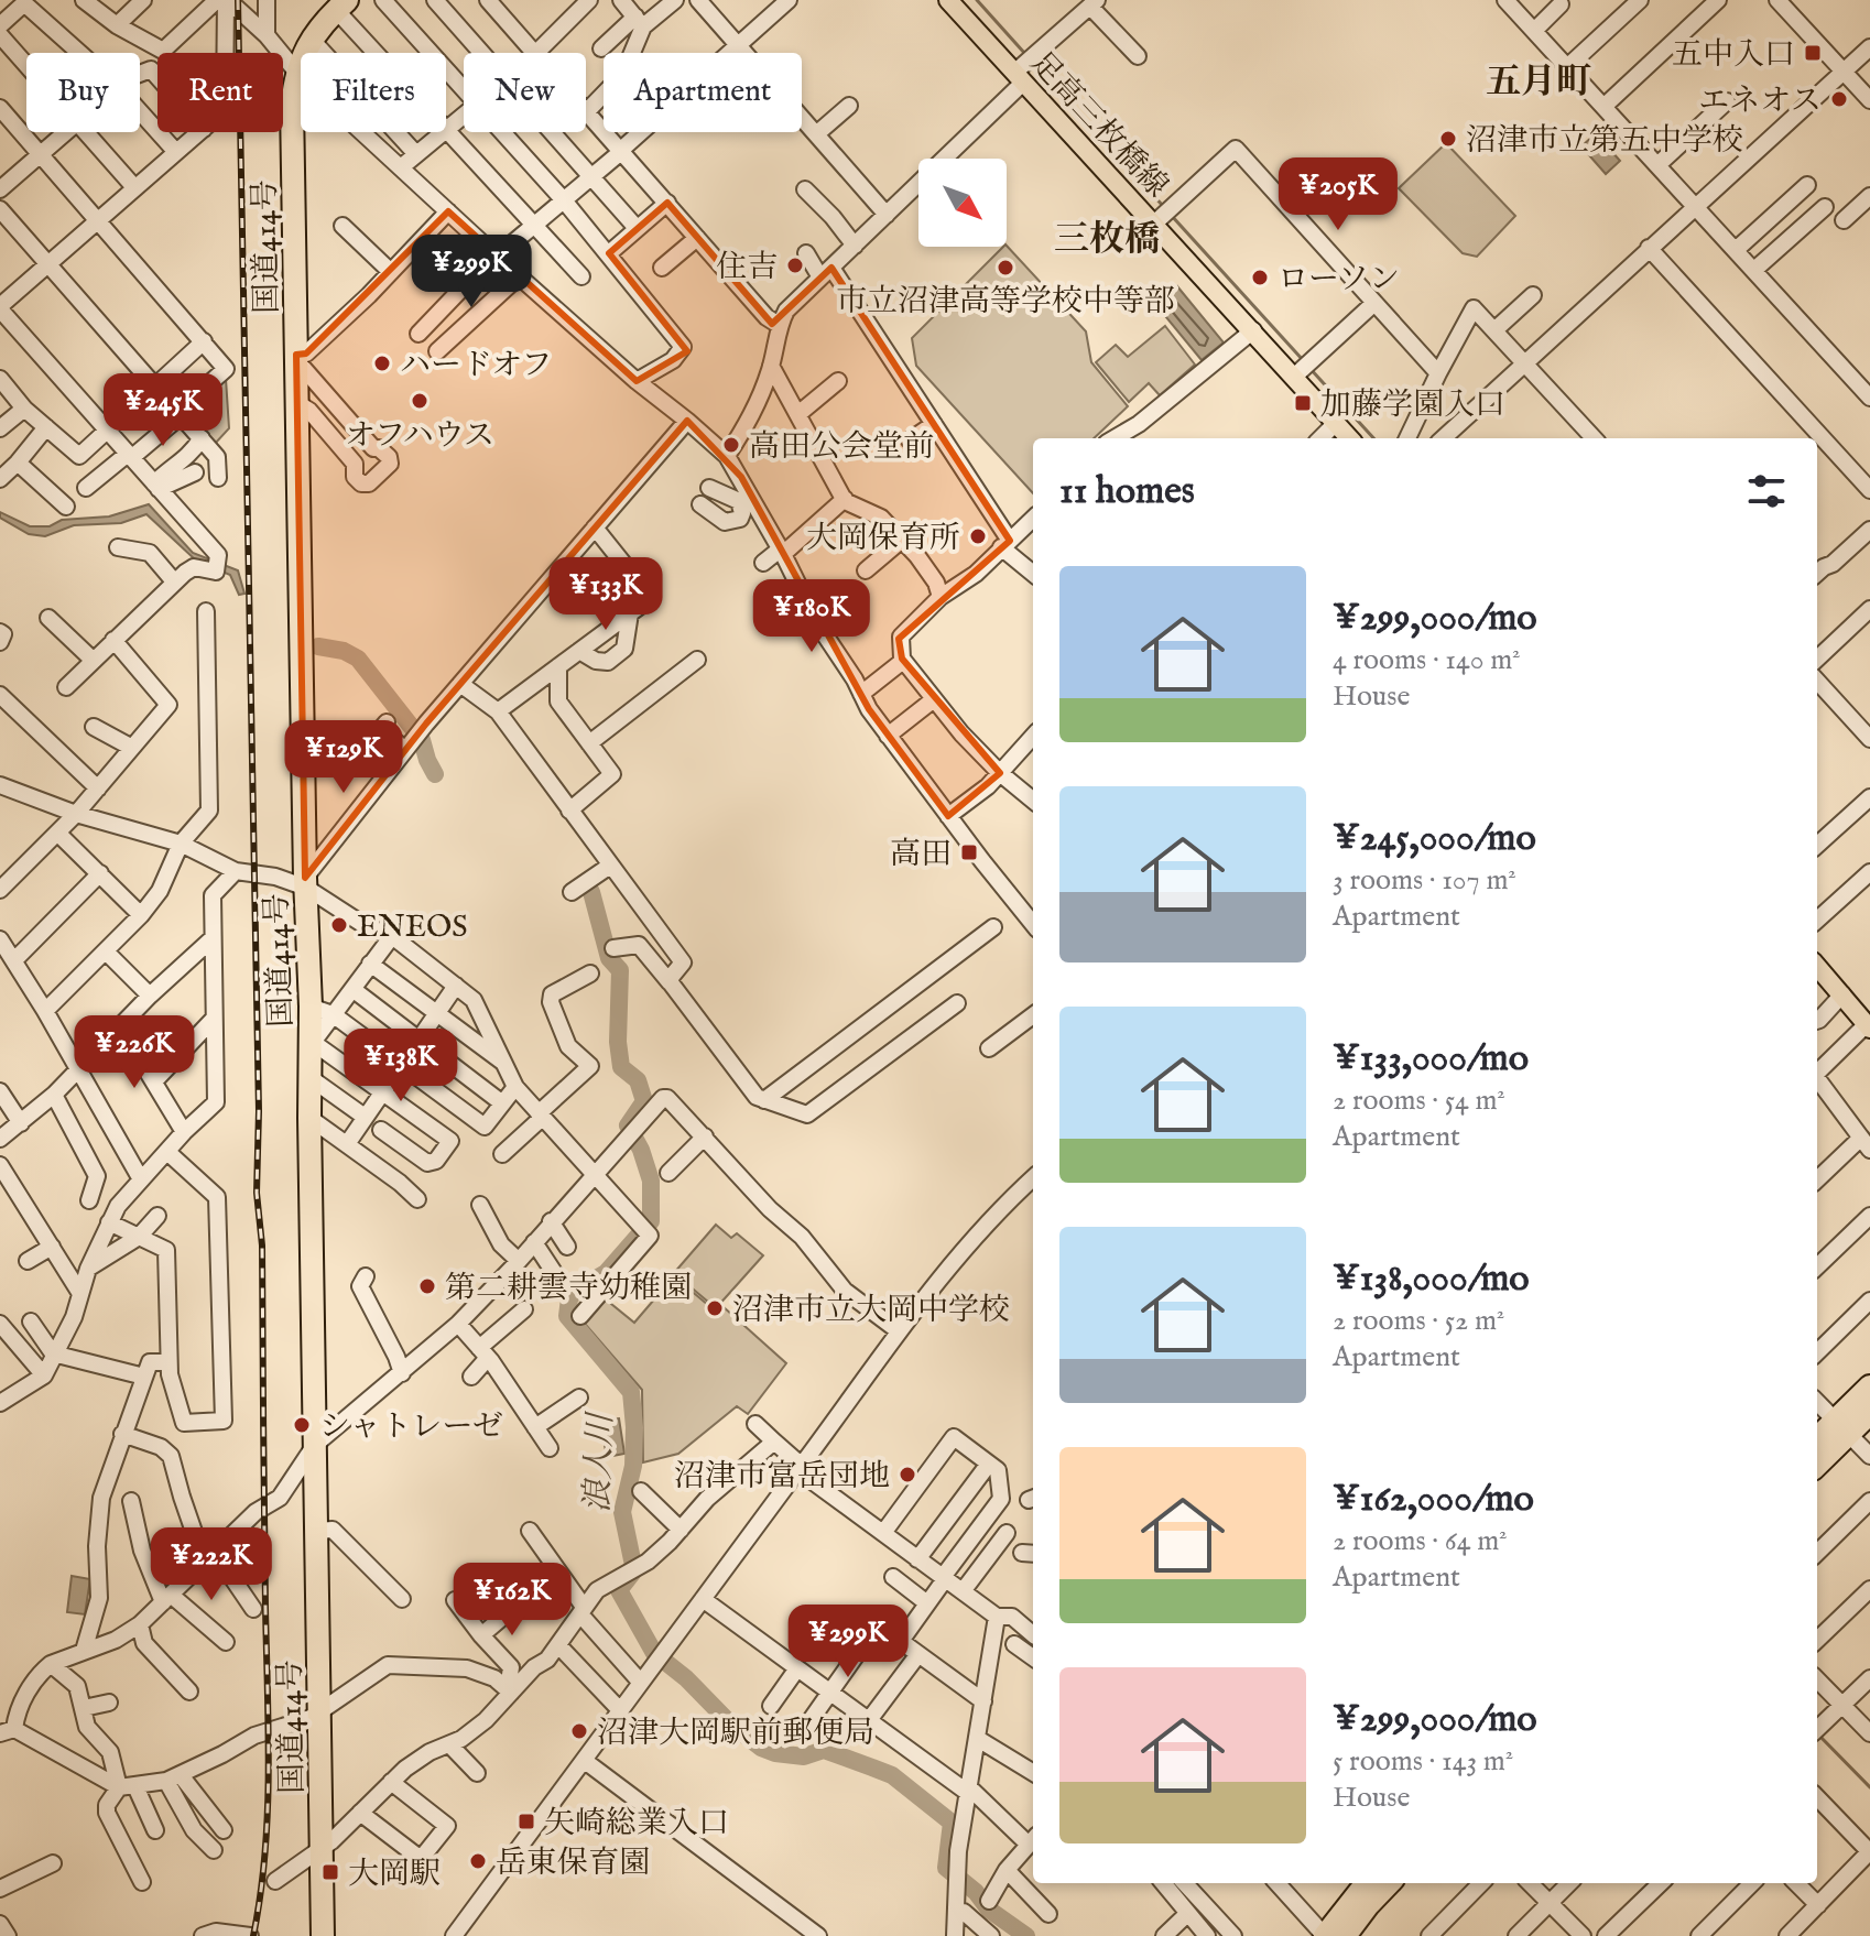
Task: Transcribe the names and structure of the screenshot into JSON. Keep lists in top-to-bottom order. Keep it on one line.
{"streets":{"highway":["国道414号"],"main road":["足高三枚橋線"]},"districts":["五月町","三枚橋"],"water":["浪人川"],"places":{"transit":["五中入口","加藤学園入口","高田","矢崎総業入口","大岡駅"],"other":["エネオス","沼津市立第五中学校","住吉","市立沼津高等学校中等部","ローソン","ハードオフ","オフハウス","高田公会堂前","大岡保育所","ENEOS","第二耕雲寺幼稚園","沼津市立大岡中学校","シャトレーゼ","沼津市富岳団地","沼津大岡駅前郵便局","岳東保育園"]},"north":"bottom right","page":{"chip":["Buy","Rent","Filters","New","Apartment"],"price":["¥205K","¥299K","¥245K","¥133K","¥180K","¥129K","¥226K","¥138K","¥222K","¥162K","¥299K"],"heading":"11 homes","list":[{"name":"¥299,000/mo","note":"4 rooms · 140 m² · House"},{"name":"¥245,000/mo","note":"3 rooms · 107 m² · Apartment"},{"name":"¥133,000/mo","note":"2 rooms · 54 m² · Apartment"},{"name":"¥138,000/mo","note":"2 rooms · 52 m² · Apartment"},{"name":"¥162,000/mo","note":"2 rooms · 64 m² · Apartment"},{"name":"¥299,000/mo","note":"5 rooms · 143 m² · House"}]}}
